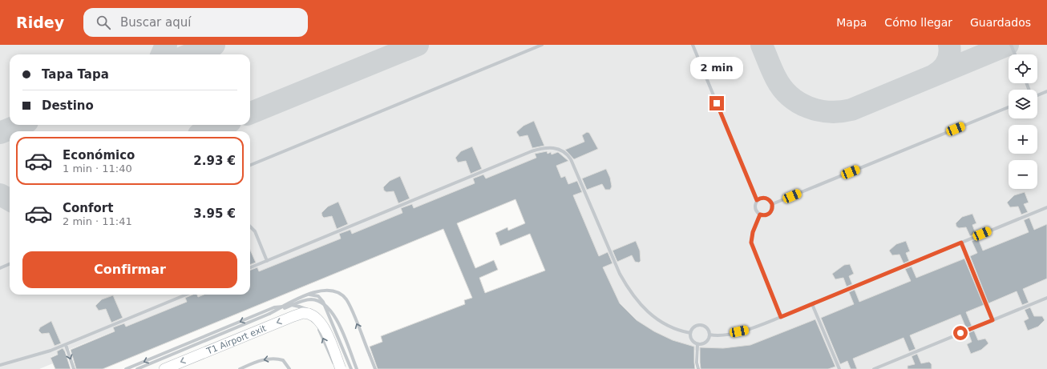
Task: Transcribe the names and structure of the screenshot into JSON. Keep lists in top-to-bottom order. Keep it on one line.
{"streets":{"main road":["T1 Airport exit"]},"page":{"header":"Ridey","search":"Buscar aquí","nav":["Mapa","Cómo llegar","Guardados"],"map_buttons":["+","−"],"banner":["Tapa Tapa","Destino"],"bubble":"2 min","list":[{"name":"Económico","note":"1 min · 11:40","value":"2.93 €"},{"name":"Confort","note":"2 min · 11:41","value":"3.95 €"}],"buttons":"Confirmar"}}
